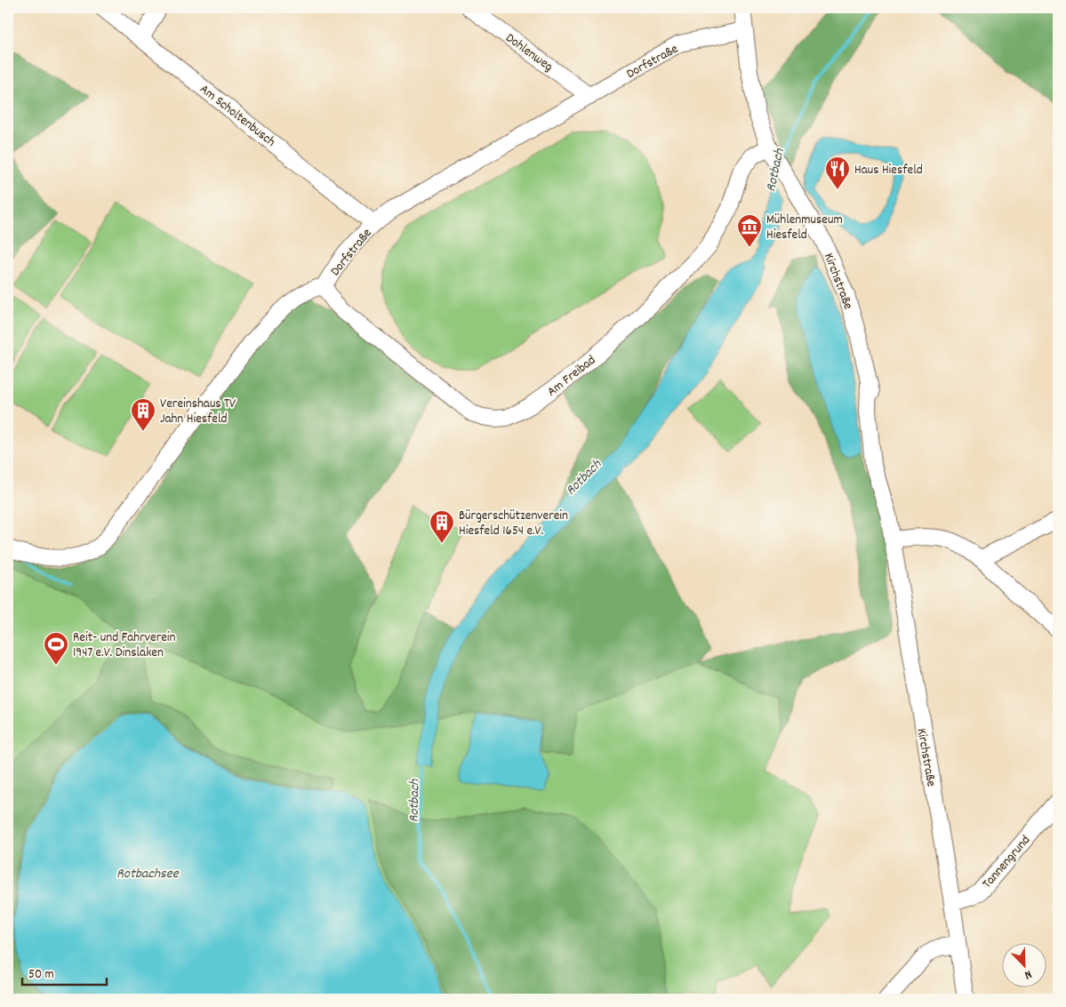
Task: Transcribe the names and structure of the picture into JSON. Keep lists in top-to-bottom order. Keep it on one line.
{"streets":{"street":["Dohlenweg","Dorfstraße","Am Scholtenbusch","Kirchstraße","Am Freibad","Tannengrund"]},"crossings":[["Dohlenweg","Dorfstraße"],["Dorfstraße","Am Scholtenbusch"],["Dorfstraße","Kirchstraße"],["Dorfstraße","Am Freibad"],["Kirchstraße","Am Freibad"],["Kirchstraße","Tannengrund"]],"water":["Rotbach","Rotbachsee"],"places":{"restaurant":["Haus Hiesfeld"],"museum":["Mühlenmuseum Hiesfeld"],"building":["Vereinshaus TV Jahn Hiesfeld","Bürgerschützenverein Hiesfeld 1654 e.V."],"sports":["Reit- und Fahrverein 1947 e.V. Dinslaken"]},"scale_bar":"50 m","north":"bottom right"}
